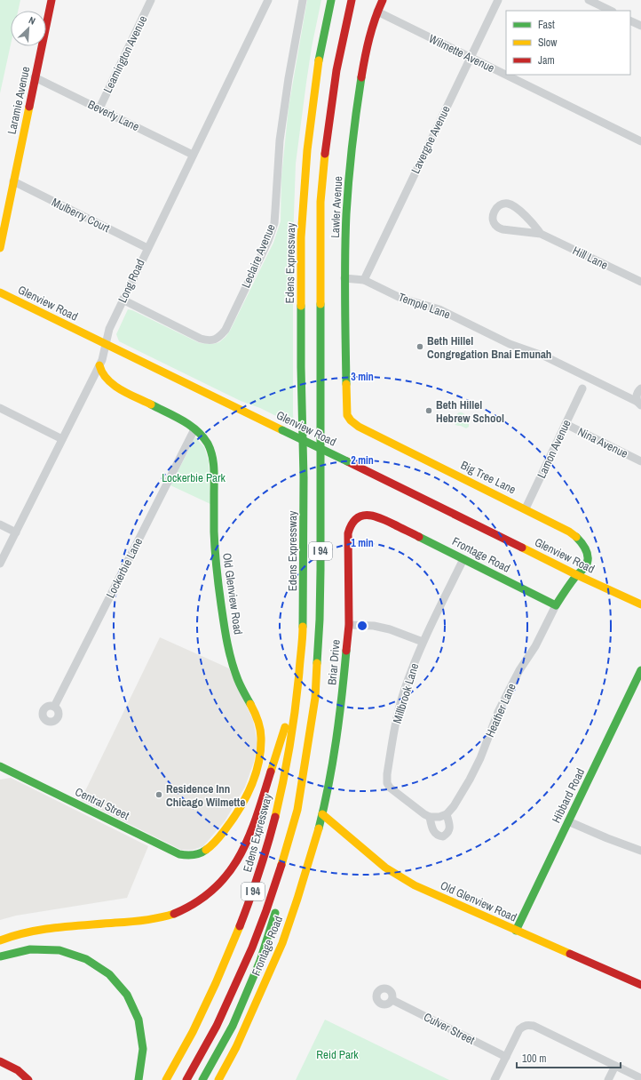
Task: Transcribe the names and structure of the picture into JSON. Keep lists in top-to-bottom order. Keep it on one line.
{"streets":{"main road":["Laramie Avenue","Lawler Avenue","Edens Expressway","Glenview Road","Big Tree Lane","I 94","Frontage Road","Old Glenview Road","Briar Drive","Hibbard Road","Central Street"],"street":["Wilmette Avenue","Leamington Avenue","Beverly Lane","Lavergne Avenue","Mulberry Court","Leclaire Avenue","Hill Lane","Long Road","Temple Lane","Nina Avenue","Lamon Avenue","Lockerbie Lane","Millbrook Lane","Heather Lane","Culver Street"]},"crossings":[["Wilmette Avenue","Lavergne Avenue"],["Wilmette Avenue","Lawler Avenue"],["Leamington Avenue","Beverly Lane"],["Laramie Avenue","Beverly Lane"],["Laramie Avenue","Mulberry Court"],["Beverly Lane","Long Road"],["Lavergne Avenue","Temple Lane"],["Lawler Avenue","Temple Lane"],["Lawler Avenue","Big Tree Lane"],["Mulberry Court","Long Road"],["Leclaire Avenue","Long Road"],["Long Road","Glenview Road"],["Long Road","Old Glenview Road"],["Glenview Road","Big Tree Lane"],["Nina Avenue","Lamon Avenue"],["Lamon Avenue","Big Tree Lane"],["Frontage Road","Old Glenview Road"],["Frontage Road","Briar Drive"],["Frontage Road","Millbrook Lane"],["Frontage Road","Heather Lane"],["Lockerbie Lane","Old Glenview Road"],["Old Glenview Road","Briar Drive"],["Old Glenview Road","Hibbard Road"],["Old Glenview Road","Central Street"]],"parks":["Lockerbie Park","Reid Park"],"places":["Beth Hillel Congregation Bnai Emunah","Beth Hillel Hebrew School","Residence Inn Chicago Wilmette"],"legend":["Fast","Slow","Jam"],"scale_bar":"100 m","north":"top right","rings":["3 min","2 min","1 min"]}
